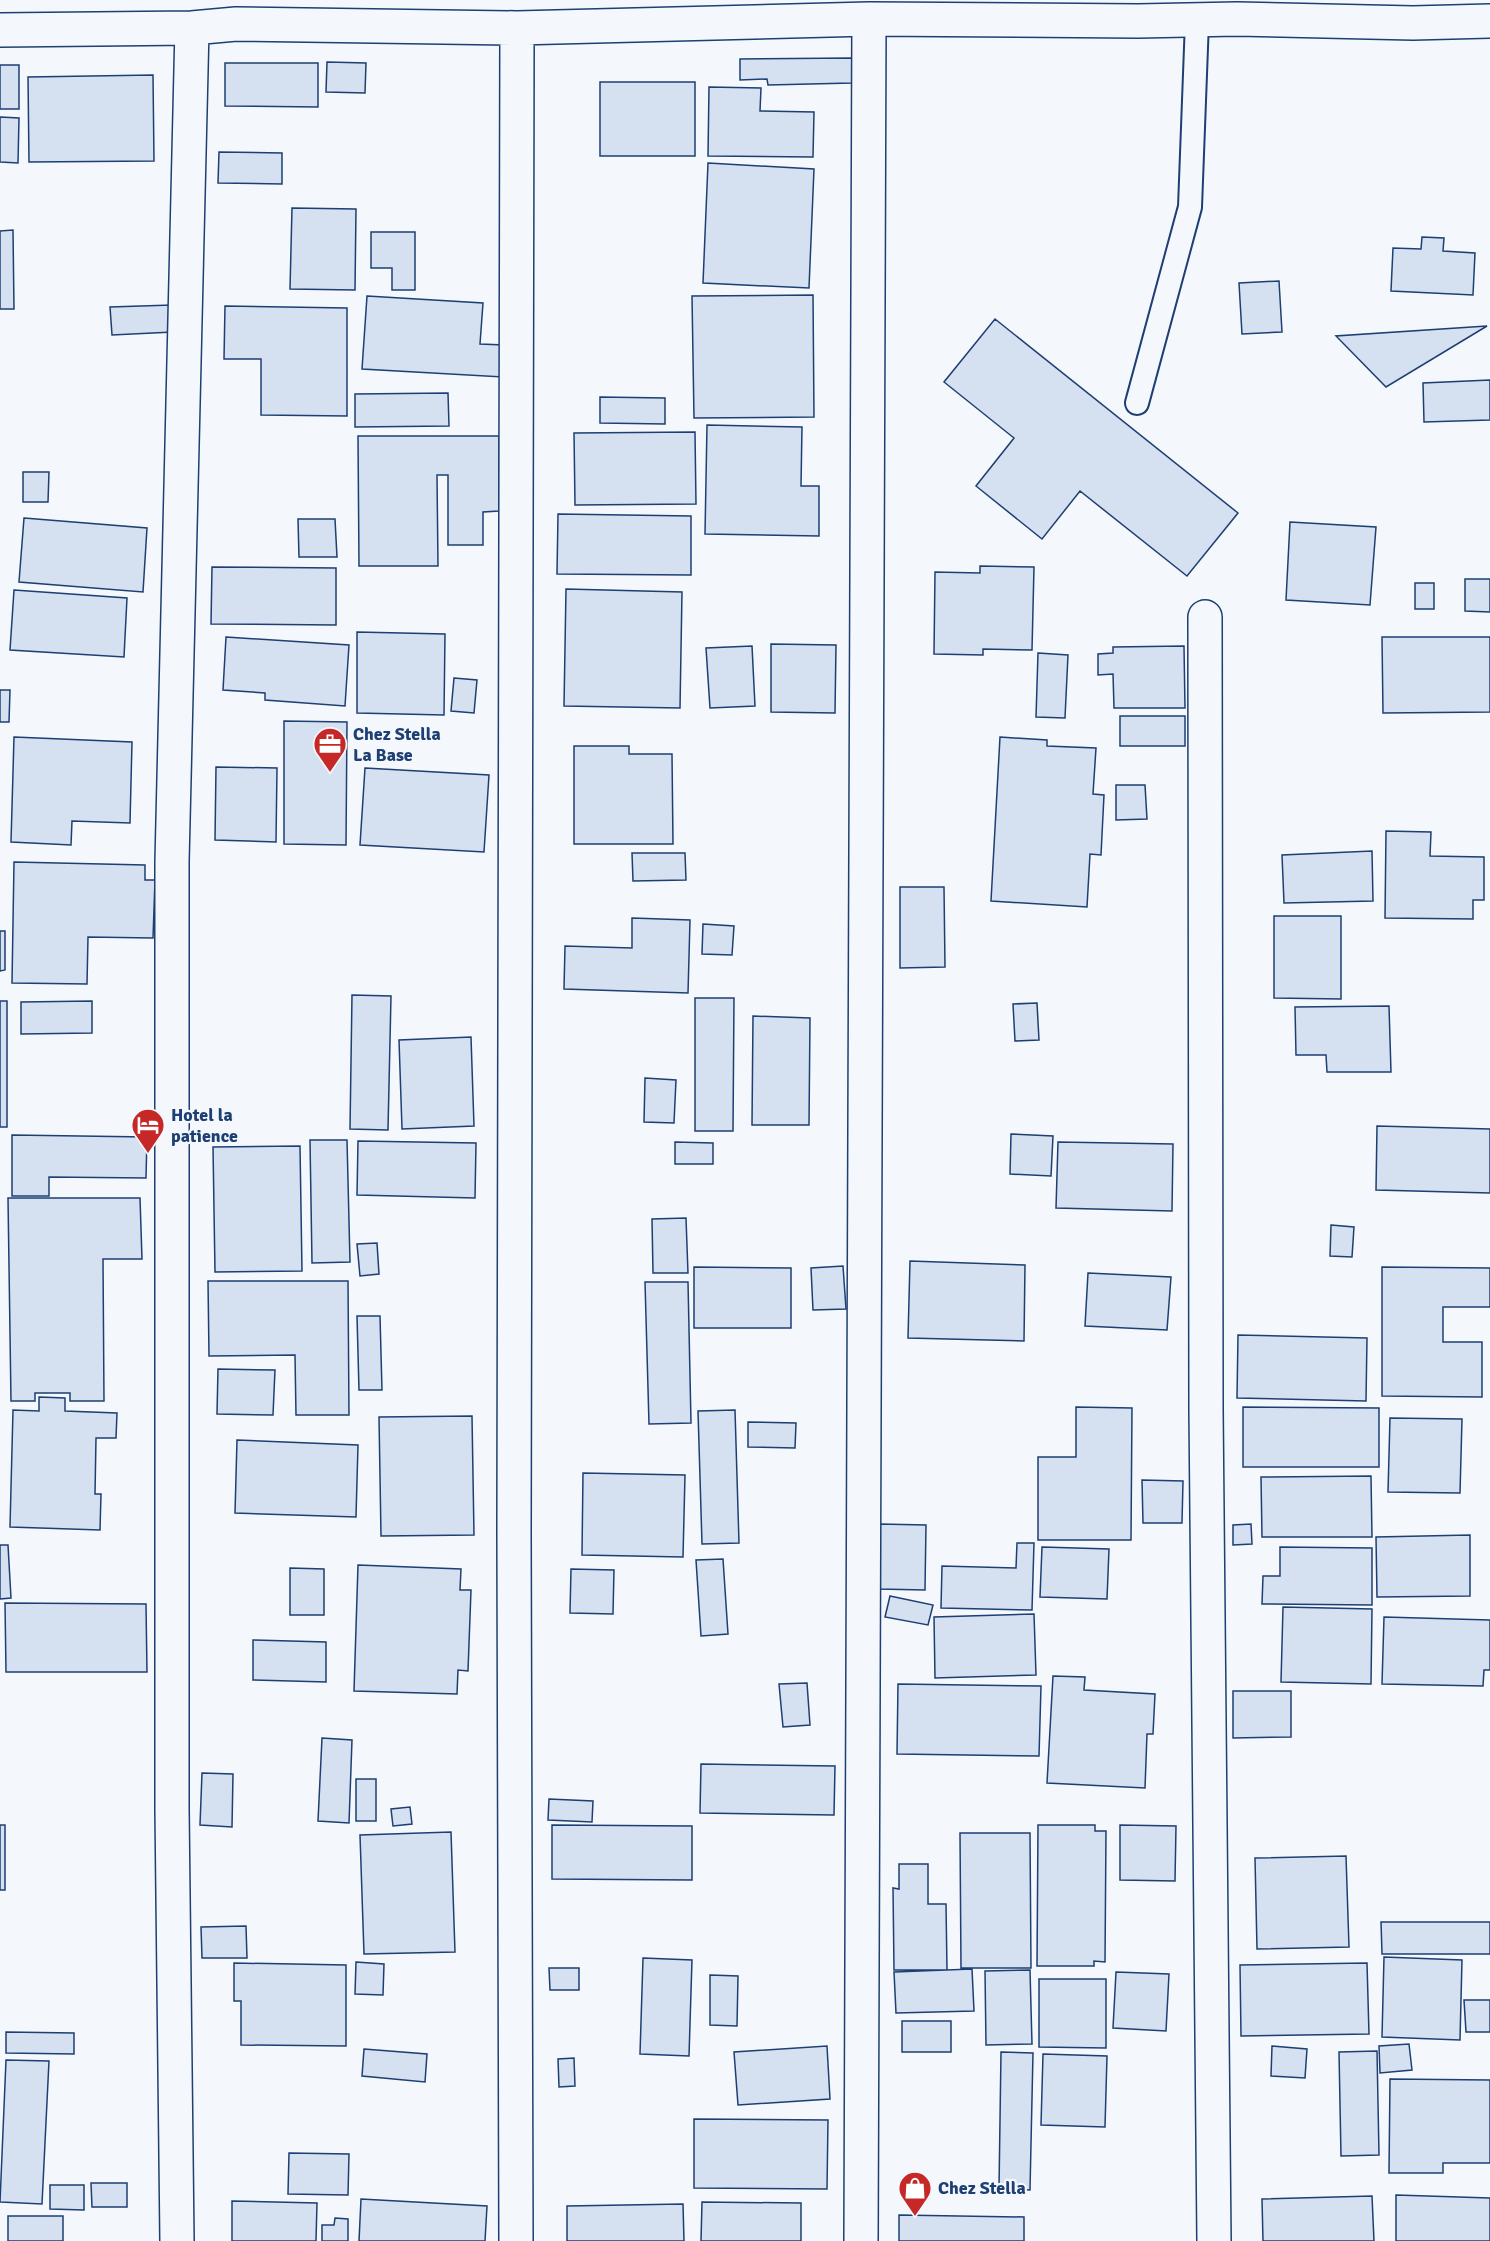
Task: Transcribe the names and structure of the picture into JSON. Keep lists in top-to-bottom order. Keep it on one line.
{"places":{"office":["Chez Stella La Base"],"hotel":["Hotel la patience"],"shop":["Chez Stella"]}}
